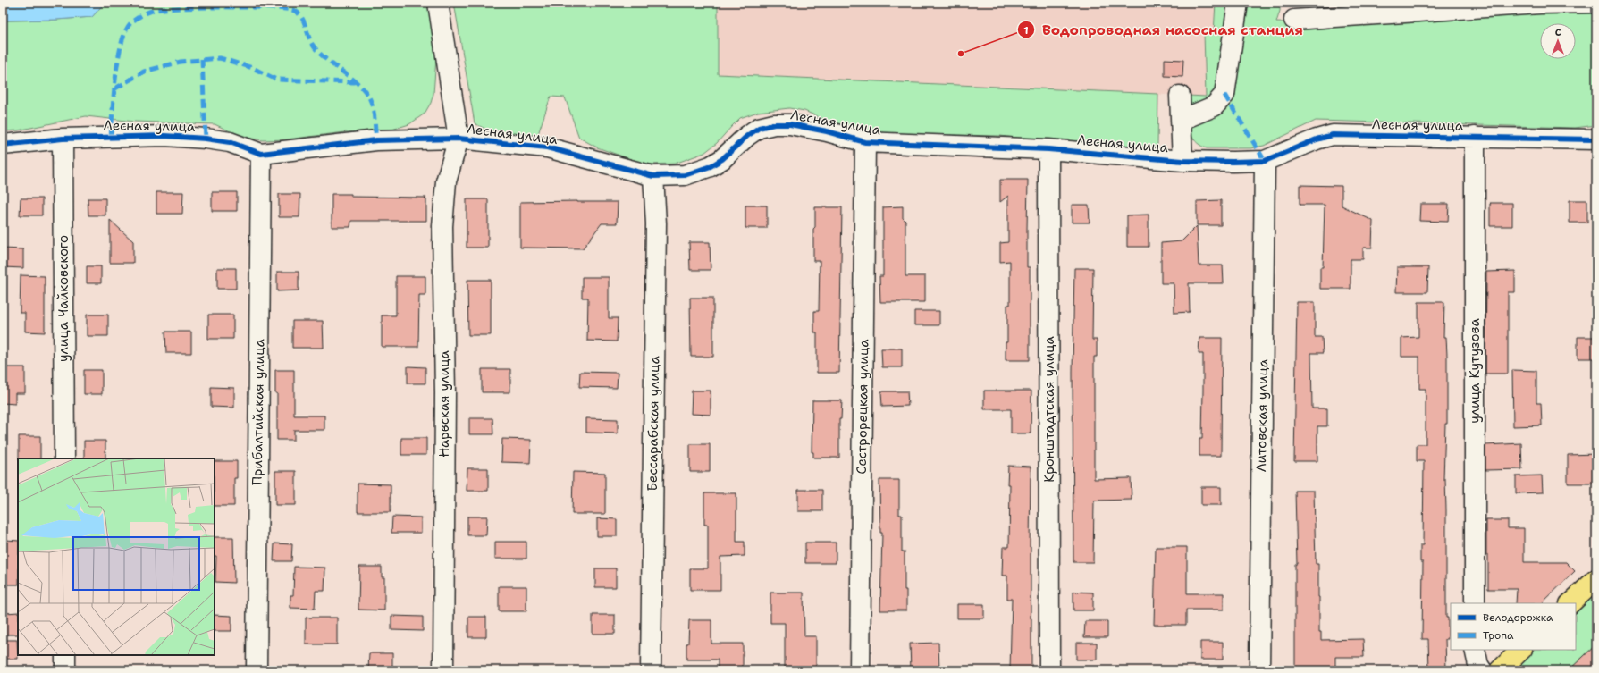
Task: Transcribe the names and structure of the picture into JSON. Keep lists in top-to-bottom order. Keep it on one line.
{"streets":{"street":["Лесная улица","улица Чайковского","улица Кутузова","Нарвская улица","Сестрорецкая улица","Кронштадтская улица","Прибалтийская улица","Литовская улица","Бессарабская улица"]},"crossings":[["Лесная улица","улица Чайковского"],["Лесная улица","улица Кутузова"],["Лесная улица","Нарвская улица"],["Лесная улица","Сестрорецкая улица"],["Лесная улица","Кронштадтская улица"],["Лесная улица","Прибалтийская улица"],["Лесная улица","Литовская улица"],["Лесная улица","Бессарабская улица"]],"places":["Водопроводная насосная станция"],"legend":["Велодорожка","Тропа"],"north":"top"}
